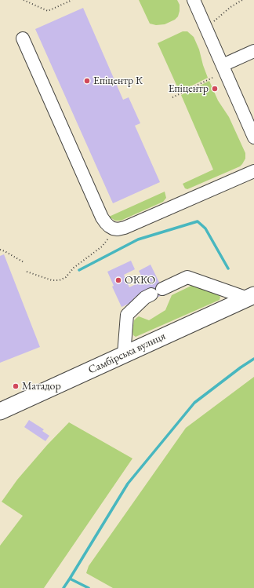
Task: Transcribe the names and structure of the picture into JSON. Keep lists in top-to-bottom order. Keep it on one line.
{"streets":{"main road":["Самбірська вулиця"]},"places":["Епіцентр К","Епіцентр","ОККО","Матадор"]}
